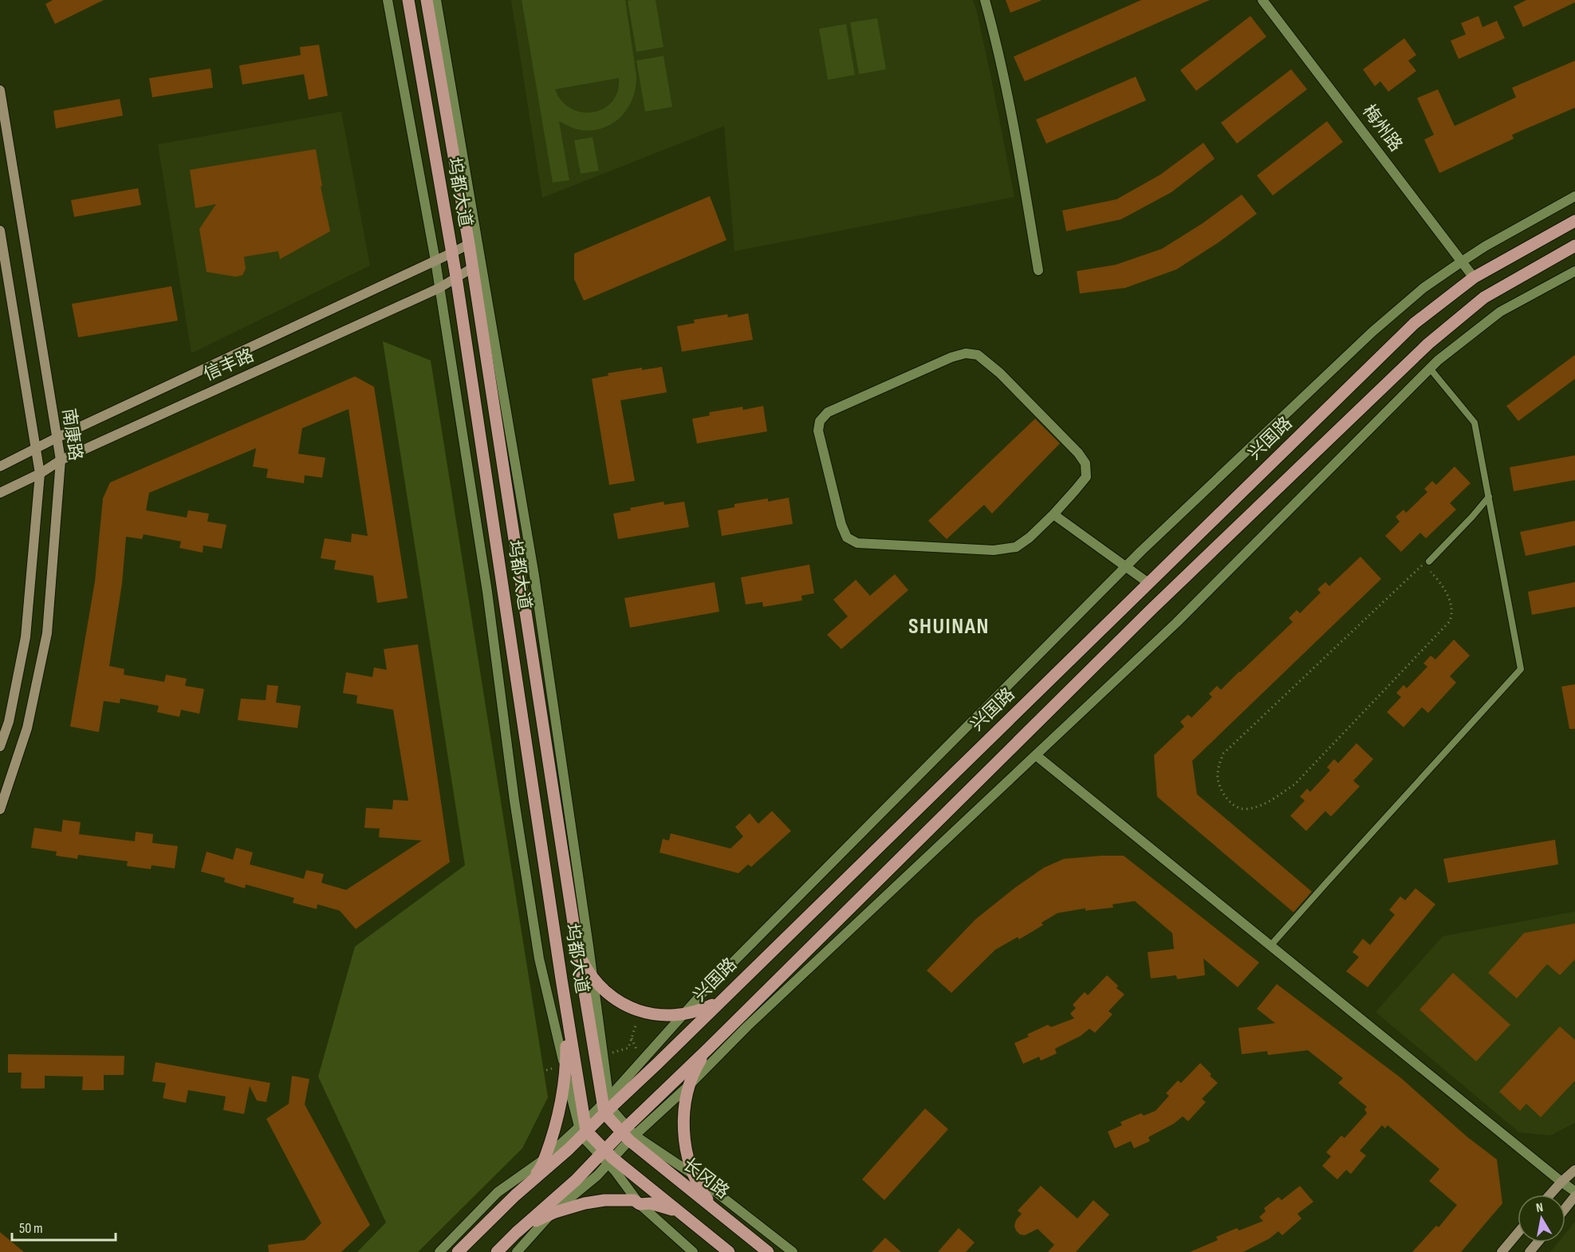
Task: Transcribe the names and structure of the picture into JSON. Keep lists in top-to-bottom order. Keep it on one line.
{"streets":{"main road":["坞都大道","信丰路","南康路","兴国路","长冈路"],"street":["梅州路"]},"crossings":[["梅州路","兴国路"],["坞都大道","信丰路"],["坞都大道","兴国路"],["信丰路","南康路"]],"districts":["SHUINAN"],"scale_bar":"50 m","north":"top"}
